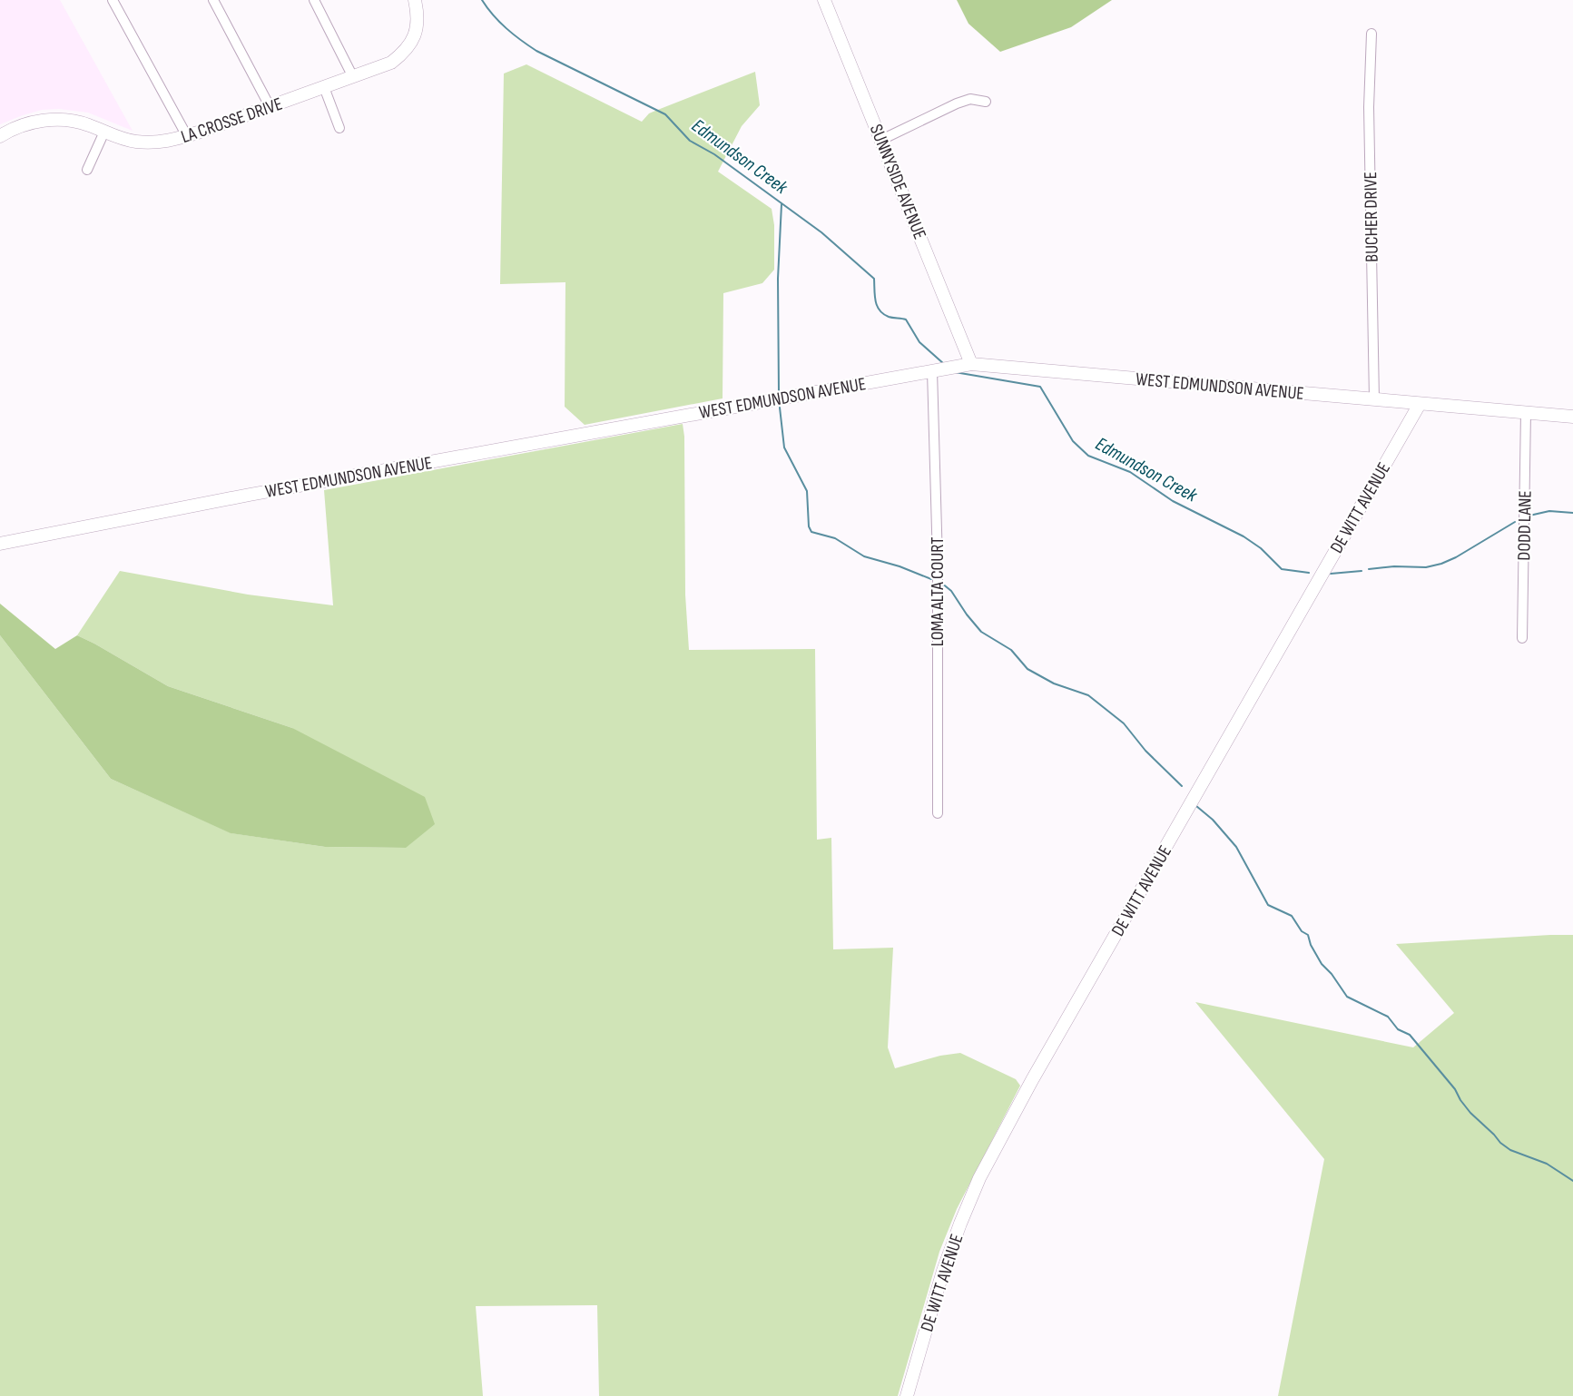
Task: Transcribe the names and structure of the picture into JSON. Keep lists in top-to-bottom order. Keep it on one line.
{"streets":{"street":["LA CROSSE DRIVE","SUNNYSIDE AVENUE","BUCHER DRIVE","WEST EDMUNDSON AVENUE","DE WITT AVENUE","DODD LANE","LOMA ALTA COURT"]},"crossings":[["SUNNYSIDE AVENUE","WEST EDMUNDSON AVENUE"],["BUCHER DRIVE","WEST EDMUNDSON AVENUE"],["WEST EDMUNDSON AVENUE","DE WITT AVENUE"],["WEST EDMUNDSON AVENUE","DODD LANE"],["WEST EDMUNDSON AVENUE","LOMA ALTA COURT"]],"water":["Edmundson Creek"]}
